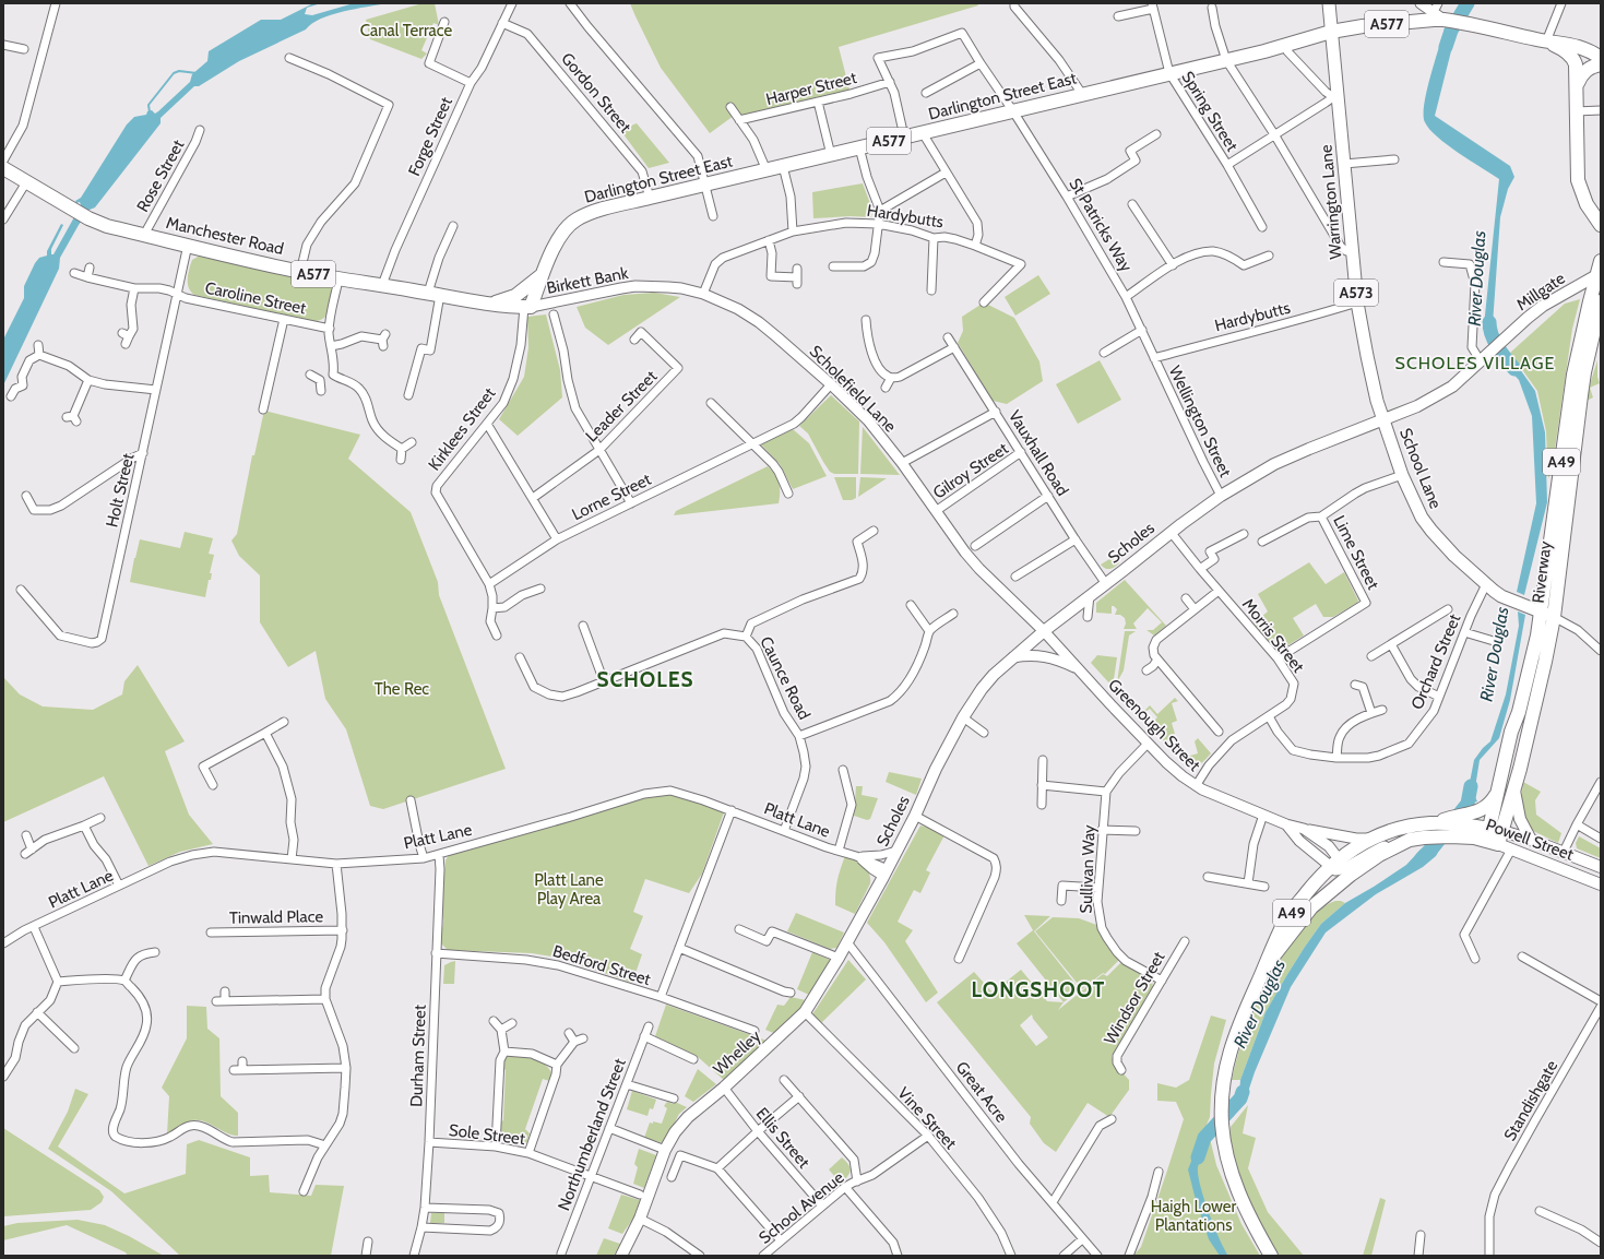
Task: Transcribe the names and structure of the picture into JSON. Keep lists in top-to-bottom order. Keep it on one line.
{"streets":{"highway":["A577","Darlington Street East","Manchester Road","A49","Riverway","Powell Street"],"main road":["Warrington Lane","Millgate","A573","School Lane","Scholes","Whelley"],"street":["Harper Street","Gordon Street","Spring Street","Forge Street","Rose Street","Hardybutts","St Patricks Way","Birkett Bank","Caroline Street","Scholefield Lane","Leader Street","Wellington Street","Kirklees Street","Vauxhall Road","Gilroy Street","Holt Street","Lorne Street","Lime Street","Morris Street","Orchard Street","Caunce Road","Greenough Street","Platt Lane","Sullivan Way","Tinwald Place","Bedford Street","Windsor Street","Durham Street","Great Acre","Standishgate","Vine Street","Sole Street","Northumberland Street","Ellis Street","School Avenue"]},"crossings":[["A577","Darlington Street East"],["A577","Warrington Lane"],["A577","A573"],["Harper Street","St Patricks Way"],["Gordon Street","Darlington Street East"],["Gordon Street","Forge Street"],["Darlington Street East","Spring Street"],["Darlington Street East","Warrington Lane"],["Darlington Street East","St Patricks Way"],["Darlington Street East","Manchester Road"],["Darlington Street East","Birkett Bank"],["Darlington Street East","A573"],["Darlington Street East","Kirklees Street"],["Forge Street","Manchester Road"],["Rose Street","Manchester Road"],["Warrington Lane","Hardybutts"],["Warrington Lane","A573"],["Warrington Lane","School Lane"],["Warrington Lane","Scholes"],["Hardybutts","St Patricks Way"],["Hardybutts","Scholefield Lane"],["Hardybutts","Wellington Street"],["St Patricks Way","Wellington Street"],["Manchester Road","Birkett Bank"],["Manchester Road","Kirklees Street"],["Manchester Road","Holt Street"],["Birkett Bank","Scholefield Lane"],["Birkett Bank","Kirklees Street"],["Millgate","Scholes"],["Millgate","Riverway"],["A573","School Lane"],["A573","Riverway"],["A573","Orchard Street"],["Caroline Street","Holt Street"],["Scholefield Lane","Gilroy Street"],["Scholefield Lane","Lorne Street"],["Scholefield Lane","Scholes"],["Scholefield Lane","Greenough Street"],["Wellington Street","Scholes"],["Kirklees Street","Lorne Street"],["Vauxhall Road","Gilroy Street"],["Vauxhall Road","Scholes"],["A49","Greenough Street"],["A49","Powell Street"],["School Lane","Scholes"],["School Lane","Orchard Street"],["Scholes","Morris Street"],["Scholes","Greenough Street"],["Scholes","Platt Lane"],["Scholes","Whelley"],["Lime Street","Morris Street"],["Riverway","Powell Street"],["Morris Street","Orchard Street"],["Morris Street","Greenough Street"],["Caunce Road","Platt Lane"],["Greenough Street","Powell Street"],["Platt Lane","Whelley"],["Platt Lane","Durham Street"],["Sullivan Way","Windsor Street"],["Bedford Street","Durham Street"],["Whelley","Great Acre"],["Whelley","Vine Street"],["Whelley","Ellis Street"],["Durham Street","Sole Street"],["Vine Street","School Avenue"],["Sole Street","Northumberland Street"],["Ellis Street","School Avenue"]],"districts":["SCHOLES VILLAGE","SCHOLES","LONGSHOOT"],"water":["River Douglas"],"parks":["Canal Terrace","The Rec","Platt Lane Play Area","Haigh Lower Plantations"]}
